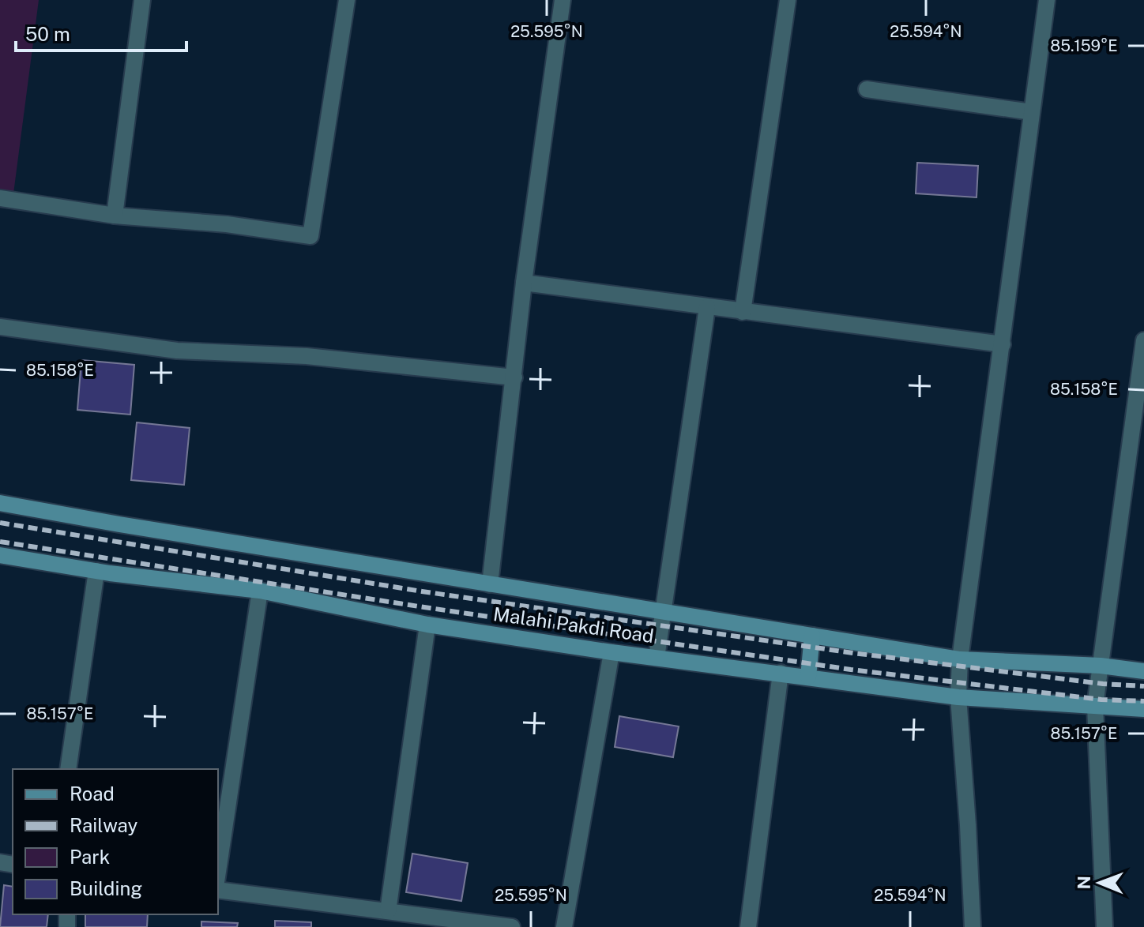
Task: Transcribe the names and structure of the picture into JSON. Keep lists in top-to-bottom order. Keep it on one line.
{"streets":{"main road":["Malahi Pakdi Road"]},"legend":["Road","Railway","Park","Building"],"scale_bar":"50 m","north":"left","coordinates":["25.595°N","25.594°N","85.159°E","85.158°E","85.157°E"]}
